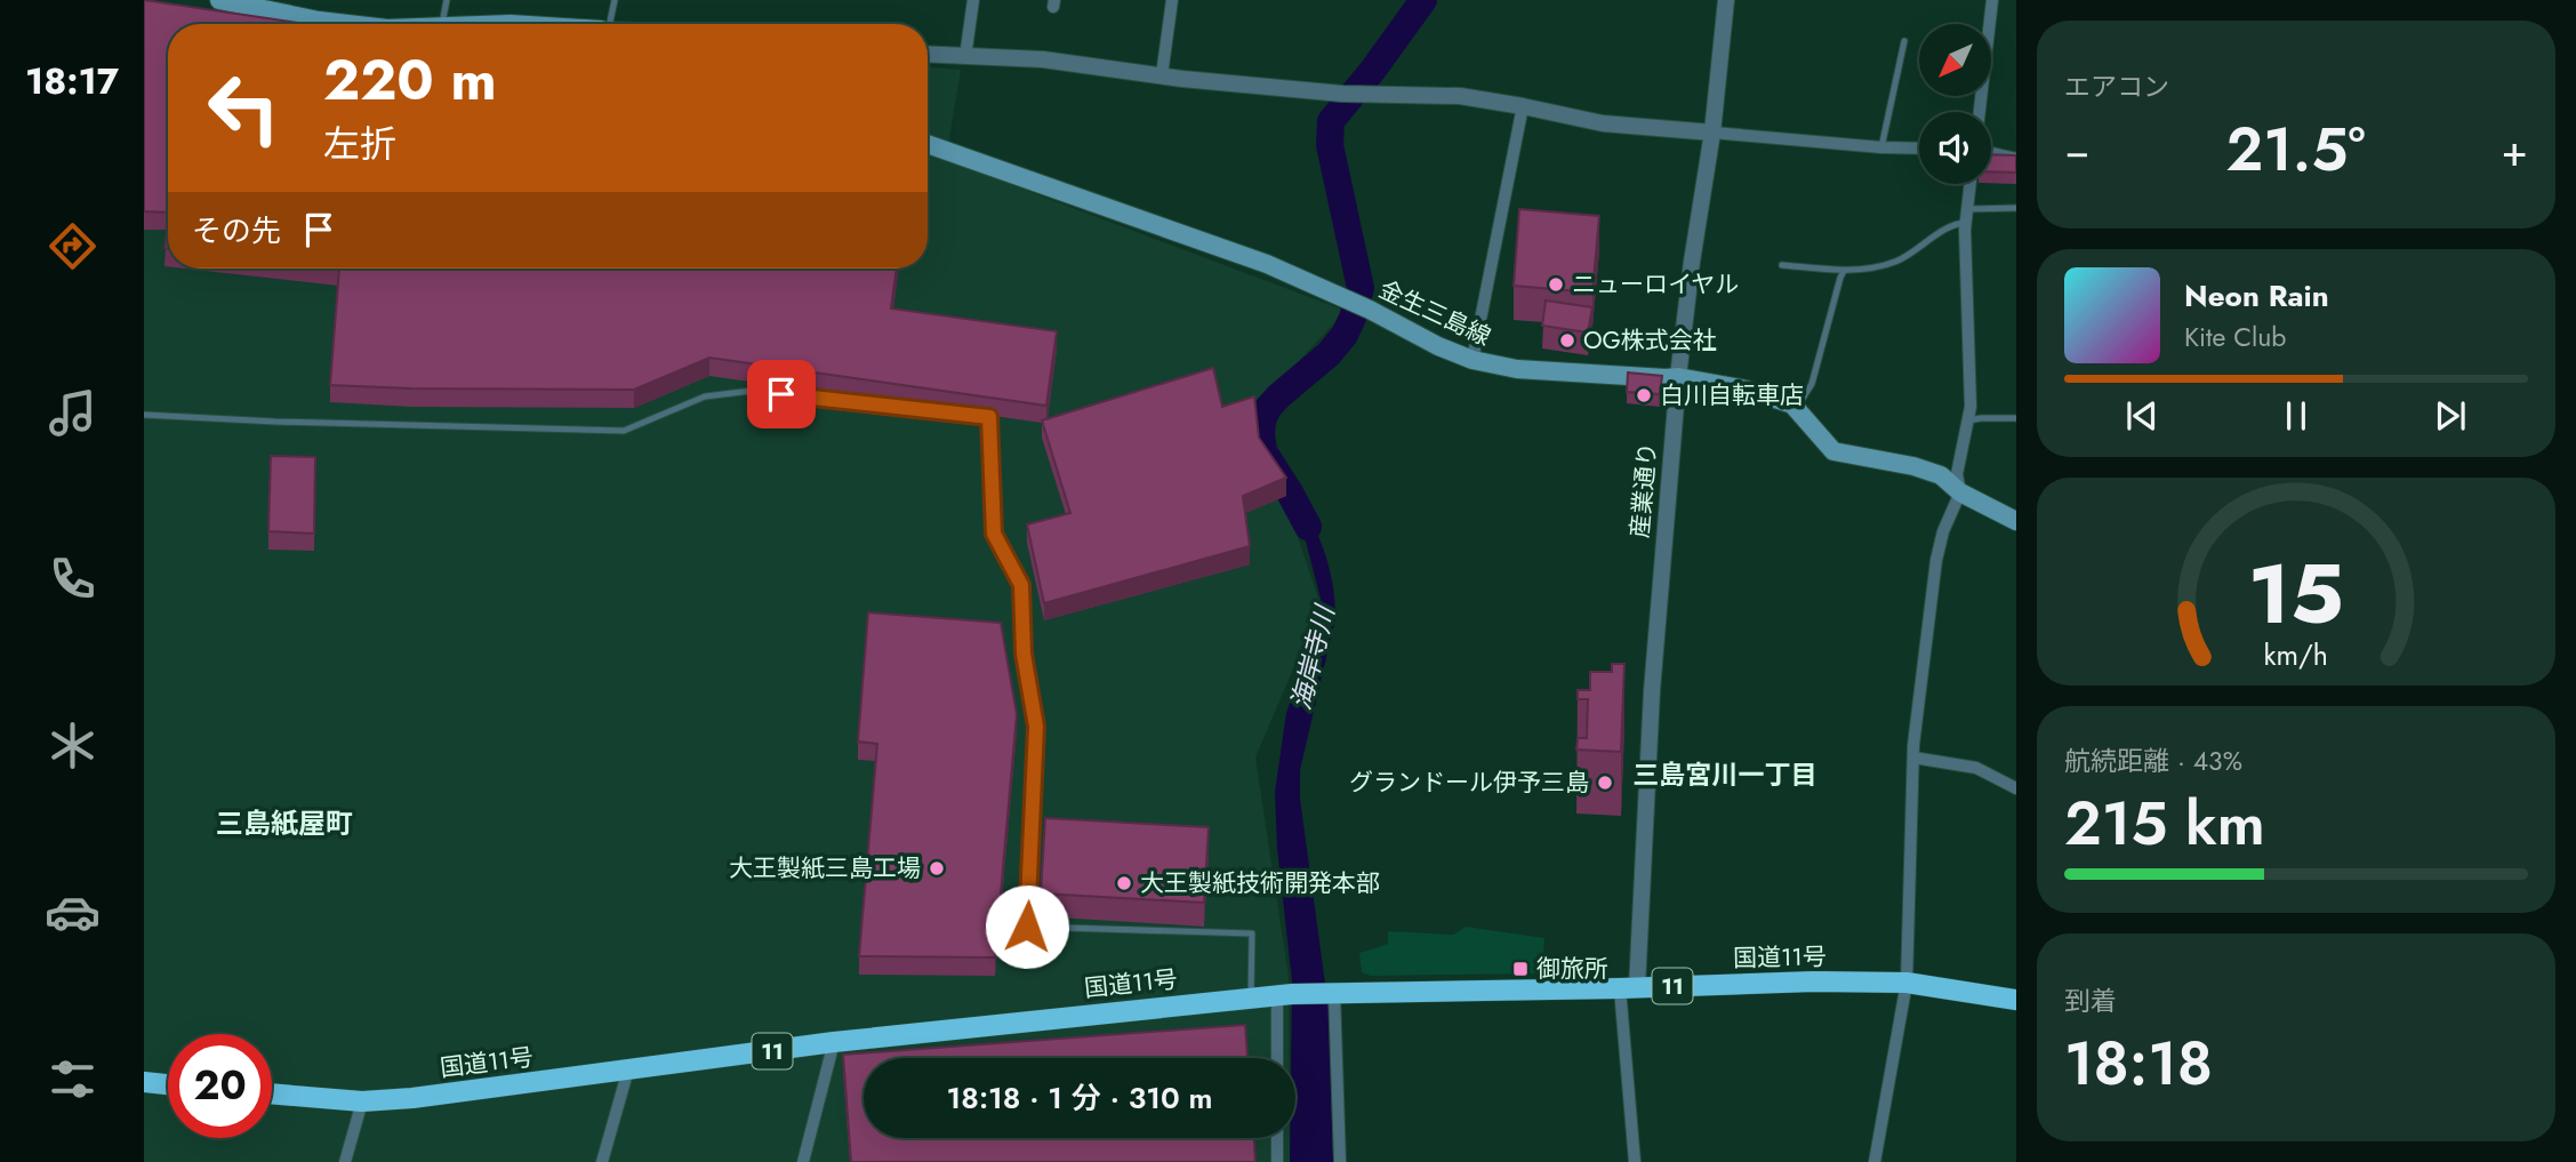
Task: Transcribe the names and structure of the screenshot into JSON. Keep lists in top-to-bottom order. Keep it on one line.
{"streets":{"highway":["国道11号","11"],"main road":["金生三島線"],"street":["産業通り"]},"crossings":[["金生三島線","産業通り"],["産業通り","国道11号"]],"districts":["三島宮川一丁目","三島紙屋町"],"water":["海岸寺川"],"places":{"other":["ニューロイヤル","OG株式会社","白川自転車店","グランドール伊予三島","大王製紙三島工場","大王製紙技術開発本部"],"transit":["御旅所"]},"north":"bottom left","page":{"tabs":"18:17","tile":["エアコン",["航続距離 · 43%","215 km"],["到着","18:18"]],"turn":["220 m","左折"],"heat":["−","21.5°","+"],"then":"その先","song":["Neon Rain","Kite Club"],"limit":"20","trip":"18:18 · 1 分 · 310 m","gauge":["15","km/h"]}}
